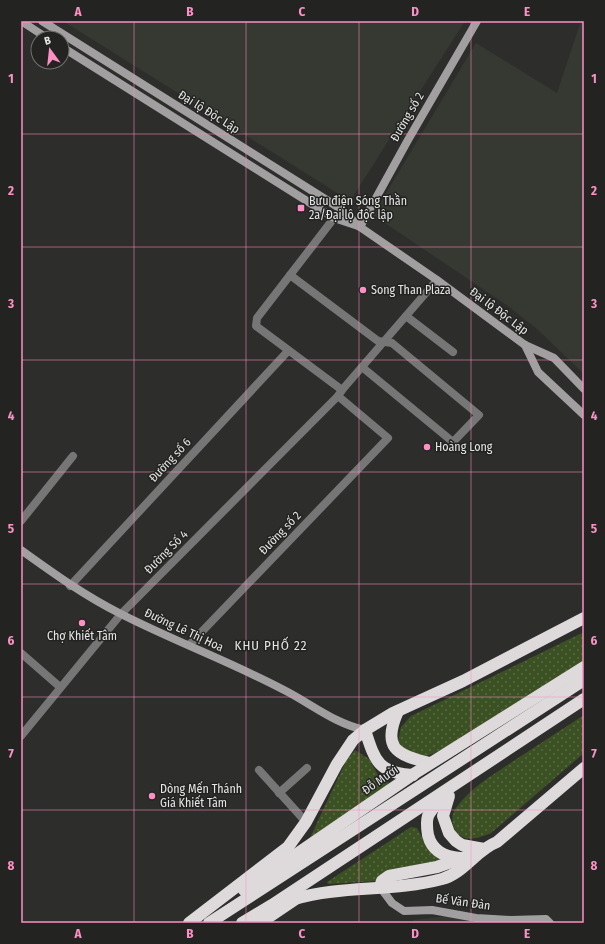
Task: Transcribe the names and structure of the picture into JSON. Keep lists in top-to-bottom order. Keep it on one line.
{"streets":{"highway":["Đỗ Mười"],"main road":["Đại lộ Độc Lập","Đường số 2","Đường Lê Thị Hoa","Bế Văn Đàn"],"street":["Đường số 6","Đường Số 4"]},"crossings":[["Đại lộ Độc Lập","Đường số 2"],["Đại lộ Độc Lập","Đường Số 4"],["Đường số 2","Đường Số 4"],["Đường số 2","Đường Lê Thị Hoa"],["Đường số 6","Đường Lê Thị Hoa"],["Đường Số 4","Đường Lê Thị Hoa"]],"districts":["KHU PHỐ 22"],"places":{"transit":["Bưu điện Sóng Thần 2a/Đại lộ độc lập"],"other":["Song Than Plaza","Hoàng Long","Chợ Khiết Tâm","Dòng Mến Thánh Giá Khiết Tâm"]},"north":"top","grid":{"columns":["A","B","C","D","E"],"rows":["1","2","3","4","5","6","7","8"]}}
